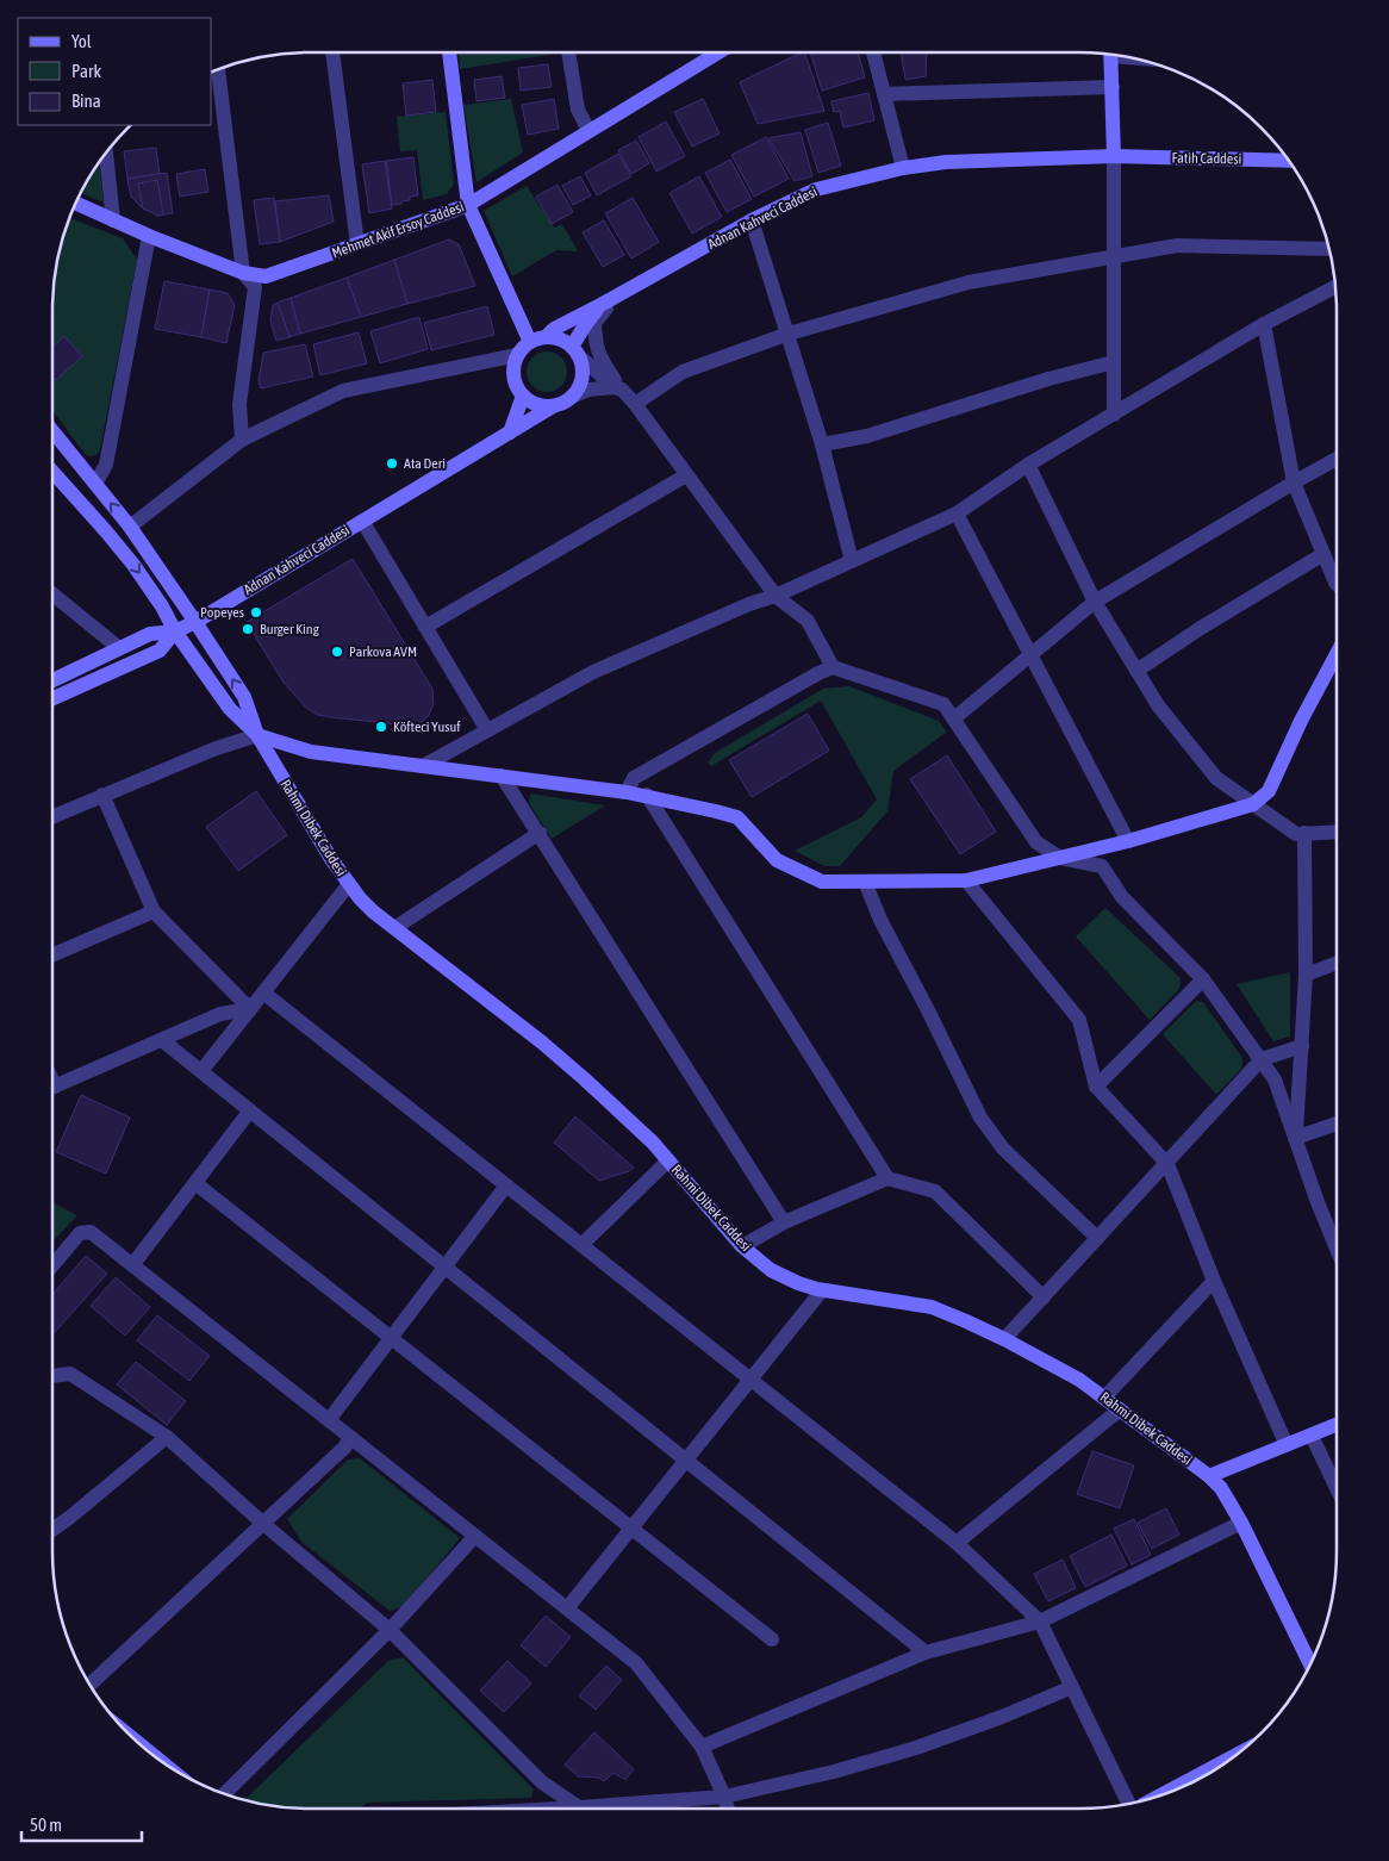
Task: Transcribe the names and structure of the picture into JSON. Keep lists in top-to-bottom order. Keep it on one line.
{"streets":{"street":["Fatih Caddesi","Adnan Kahveci Caddesi","Mehmet Akif Ersoy Caddesi","Rahmi Dibek Caddesi"]},"crossings":[["Fatih Caddesi","Adnan Kahveci Caddesi"],["Adnan Kahveci Caddesi","Rahmi Dibek Caddesi"]],"places":["Ata Deri","Popeyes","Burger King","Parkova AVM","Köfteci Yusuf"],"legend":["Yol","Park","Bina"],"scale_bar":"50 m"}
